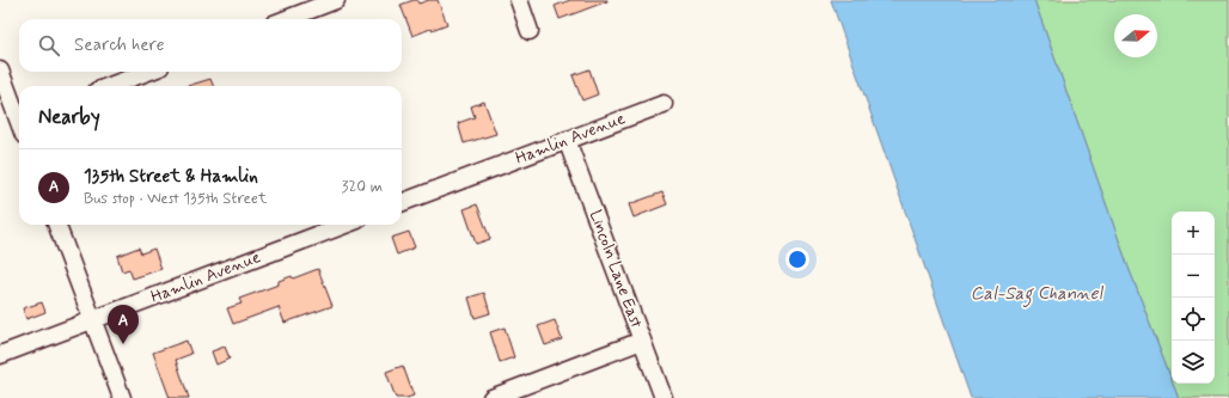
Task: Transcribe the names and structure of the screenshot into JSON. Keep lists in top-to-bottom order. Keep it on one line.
{"streets":{"street":["Hamlin Avenue","Lincoln Lane East"]},"crossings":[["Hamlin Avenue","Lincoln Lane East"]],"water":["Cal-Sag Channel"],"north":"right","page":{"search":"Search here","heading":"Nearby","list":[{"mark":"A","name":"135th Street & Hamlin","note":"Bus stop · West 135th Street","value":"320 m"}],"map_buttons":["+","−"],"pins":"A"}}
